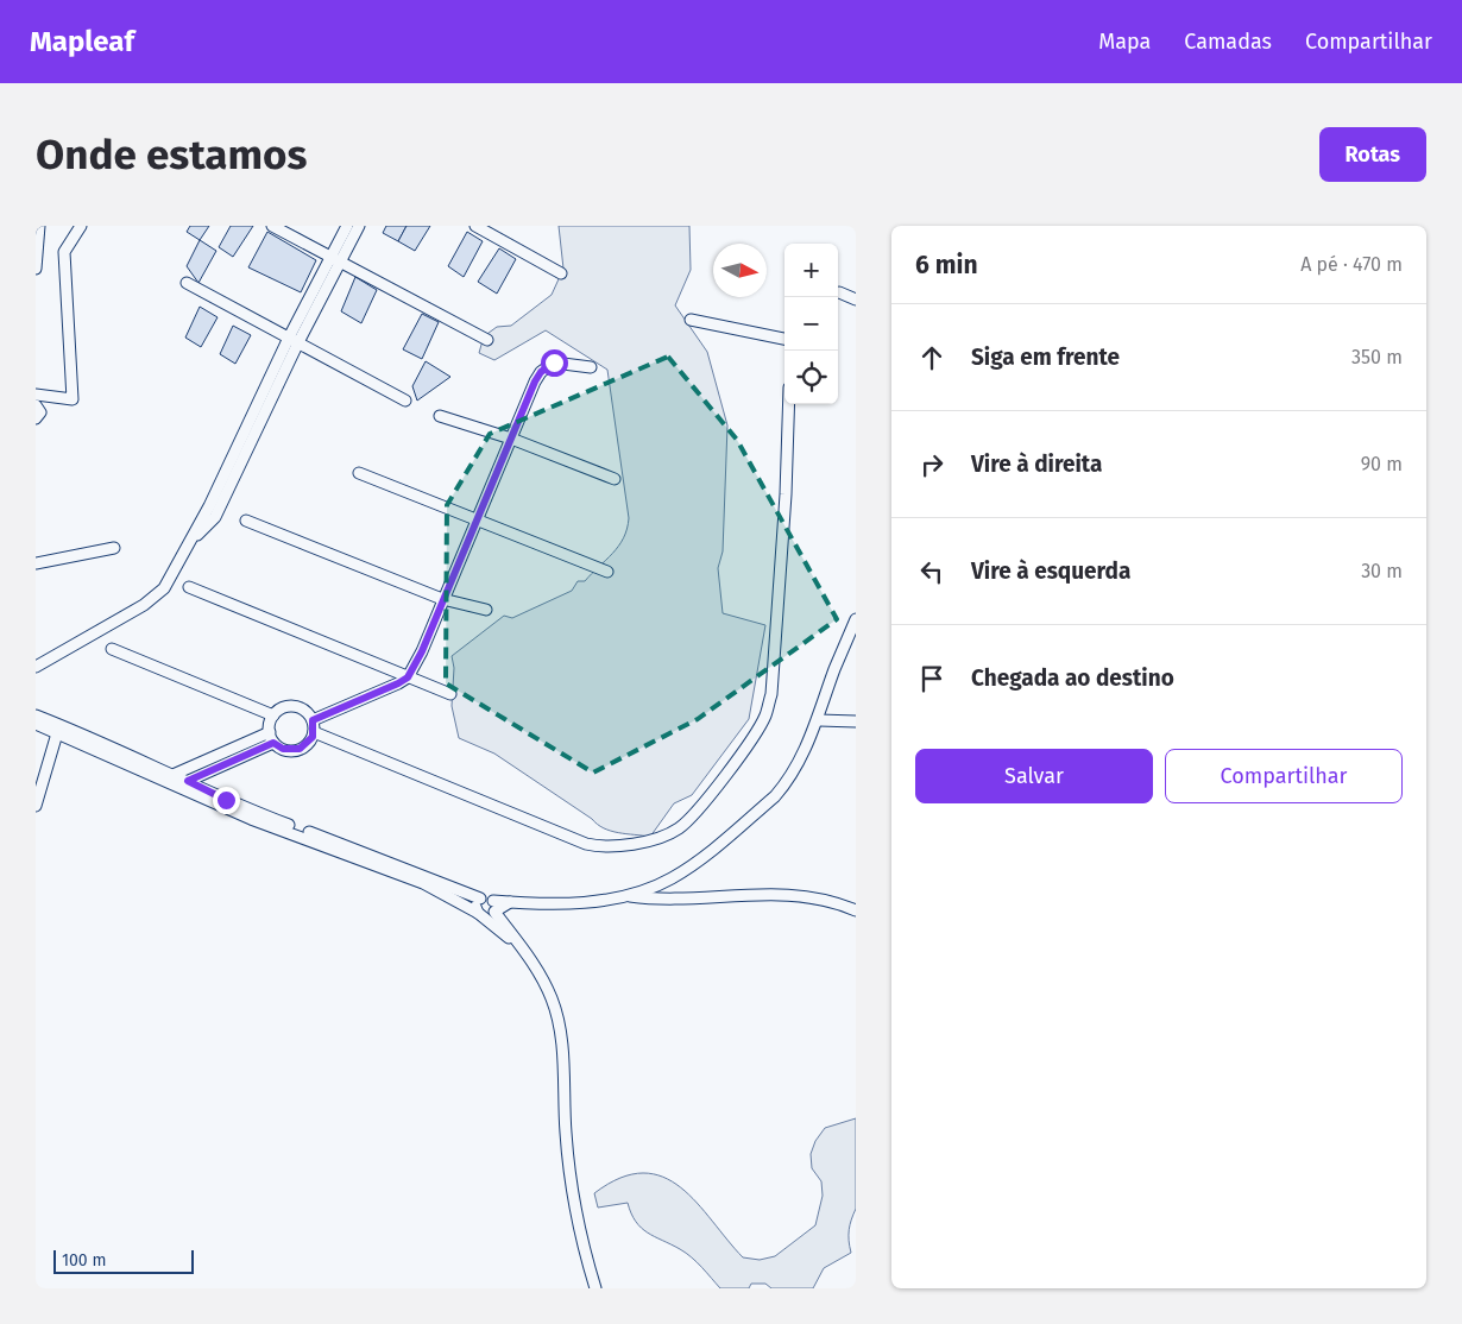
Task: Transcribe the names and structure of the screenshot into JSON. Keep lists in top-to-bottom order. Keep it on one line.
{"scale_bar":"100 m","north":"right","page":{"header":"Mapleaf","nav":["Mapa","Camadas","Compartilhar"],"buttons":["Rotas",["Salvar","Compartilhar"]],"title":"Onde estamos","heading":["6 min","A pé · 470 m"],"map_buttons":["+","−"],"list":[["Siga em frente","350 m"],["Vire à direita","90 m"],["Vire à esquerda","30 m"],"Chegada ao destino"],"scale":"100 m"}}
